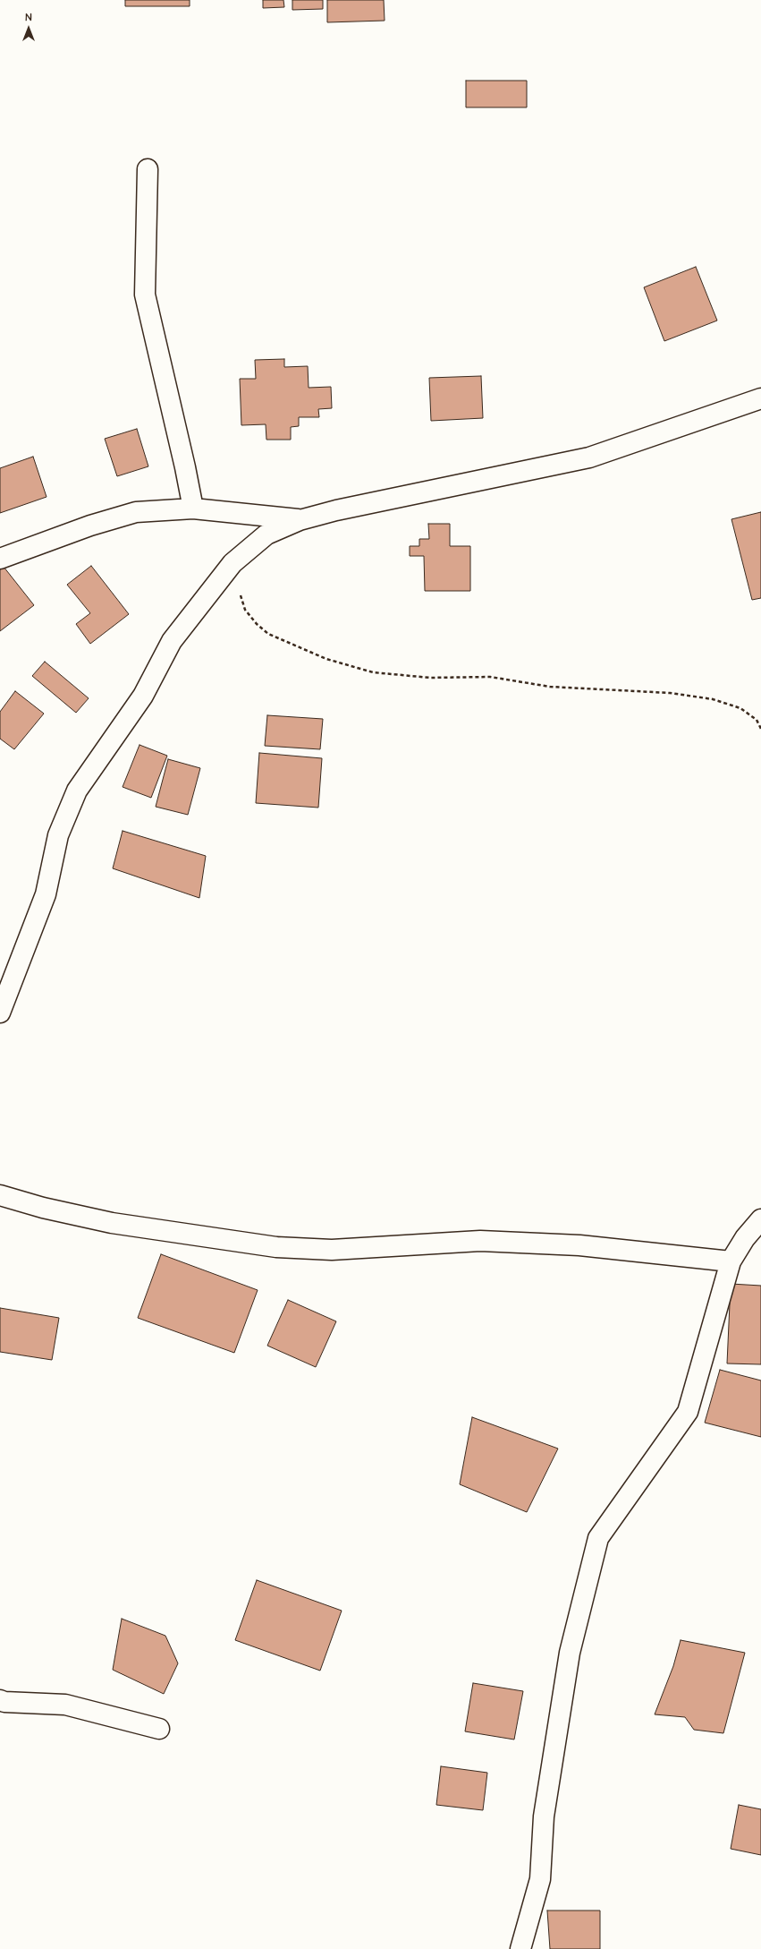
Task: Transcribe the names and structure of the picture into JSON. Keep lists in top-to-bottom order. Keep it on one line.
{"north":"top"}
